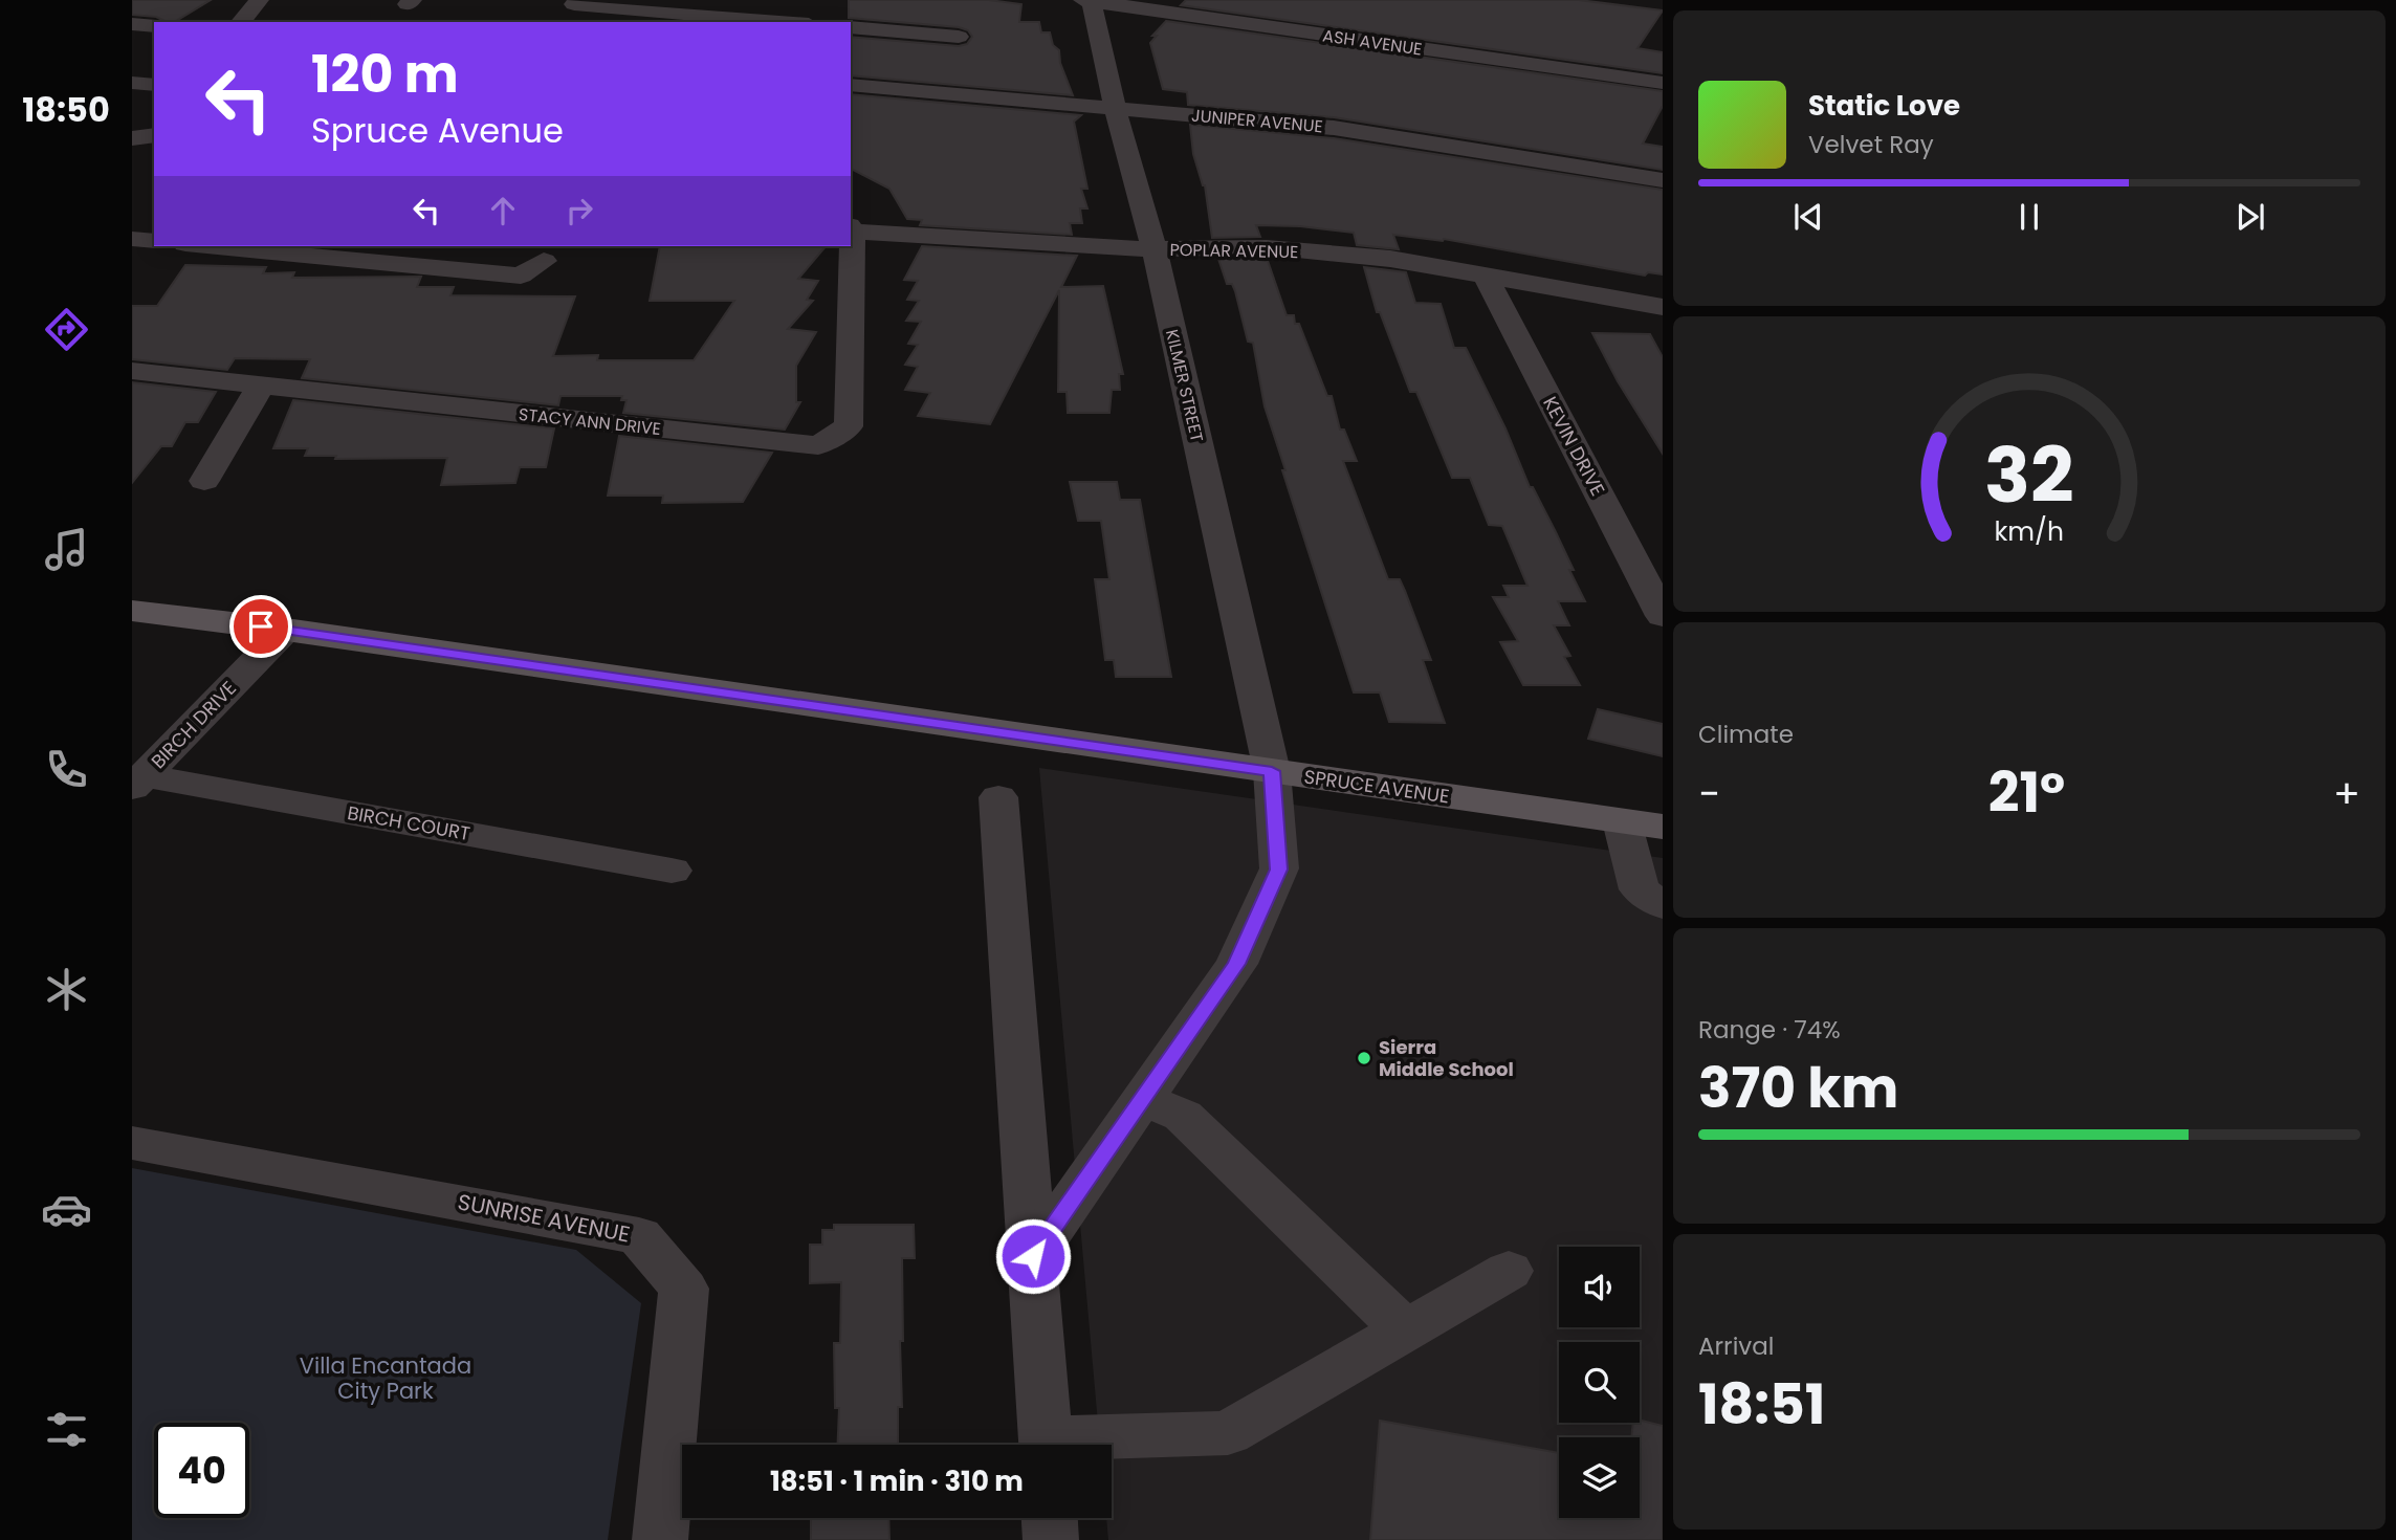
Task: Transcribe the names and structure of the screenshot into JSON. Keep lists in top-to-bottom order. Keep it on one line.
{"streets":{"main road":["SPRUCE AVENUE"],"street":["ASH AVENUE","JUNIPER AVENUE","POPLAR AVENUE","KILMER STREET","STACY ANN DRIVE","KEVIN DRIVE","BIRCH DRIVE","BIRCH COURT","SUNRISE AVENUE"]},"crossings":[["ASH AVENUE","KILMER STREET"],["JUNIPER AVENUE","KILMER STREET"],["POPLAR AVENUE","KILMER STREET"],["POPLAR AVENUE","KEVIN DRIVE"],["KILMER STREET","SPRUCE AVENUE"],["BIRCH DRIVE","SPRUCE AVENUE"],["BIRCH DRIVE","BIRCH COURT"]],"parks":["Villa Encantada City Park"],"places":["Sierra Middle School"],"page":{"tabs":"18:50","turn":["120 m","Spruce Avenue"],"song":["Static Love","Velvet Ray"],"tile":["Climate",["Range · 74%","370 km"],["Arrival","18:51"]],"heat":["−","21°","+"],"limit":"40","trip":"18:51 · 1 min · 310 m","gauge":["32","km/h"]}}
